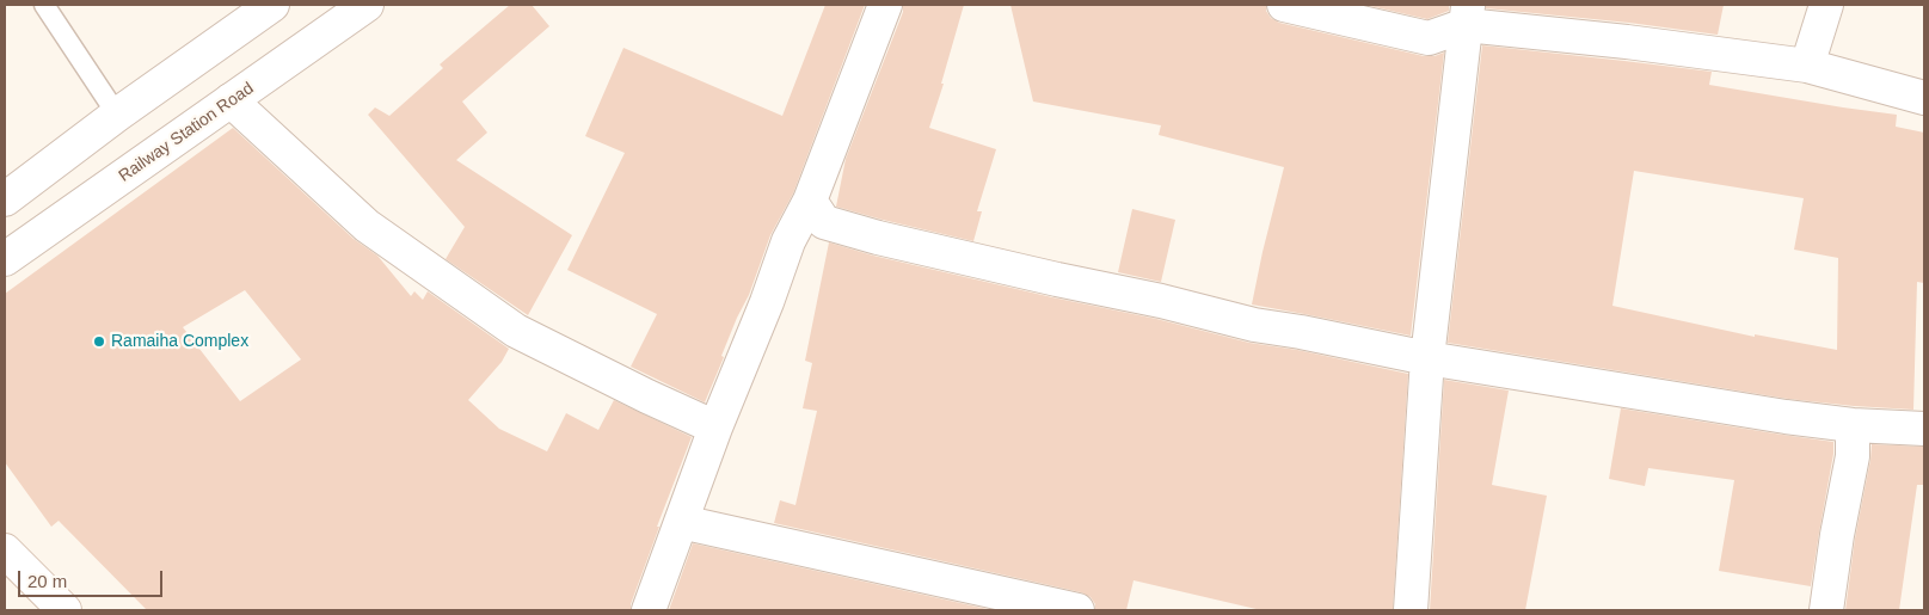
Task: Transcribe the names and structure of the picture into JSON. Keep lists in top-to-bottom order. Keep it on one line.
{"streets":{"street":["Railway Station Road"]},"places":["Ramaiha Complex"],"scale_bar":"20 m"}
